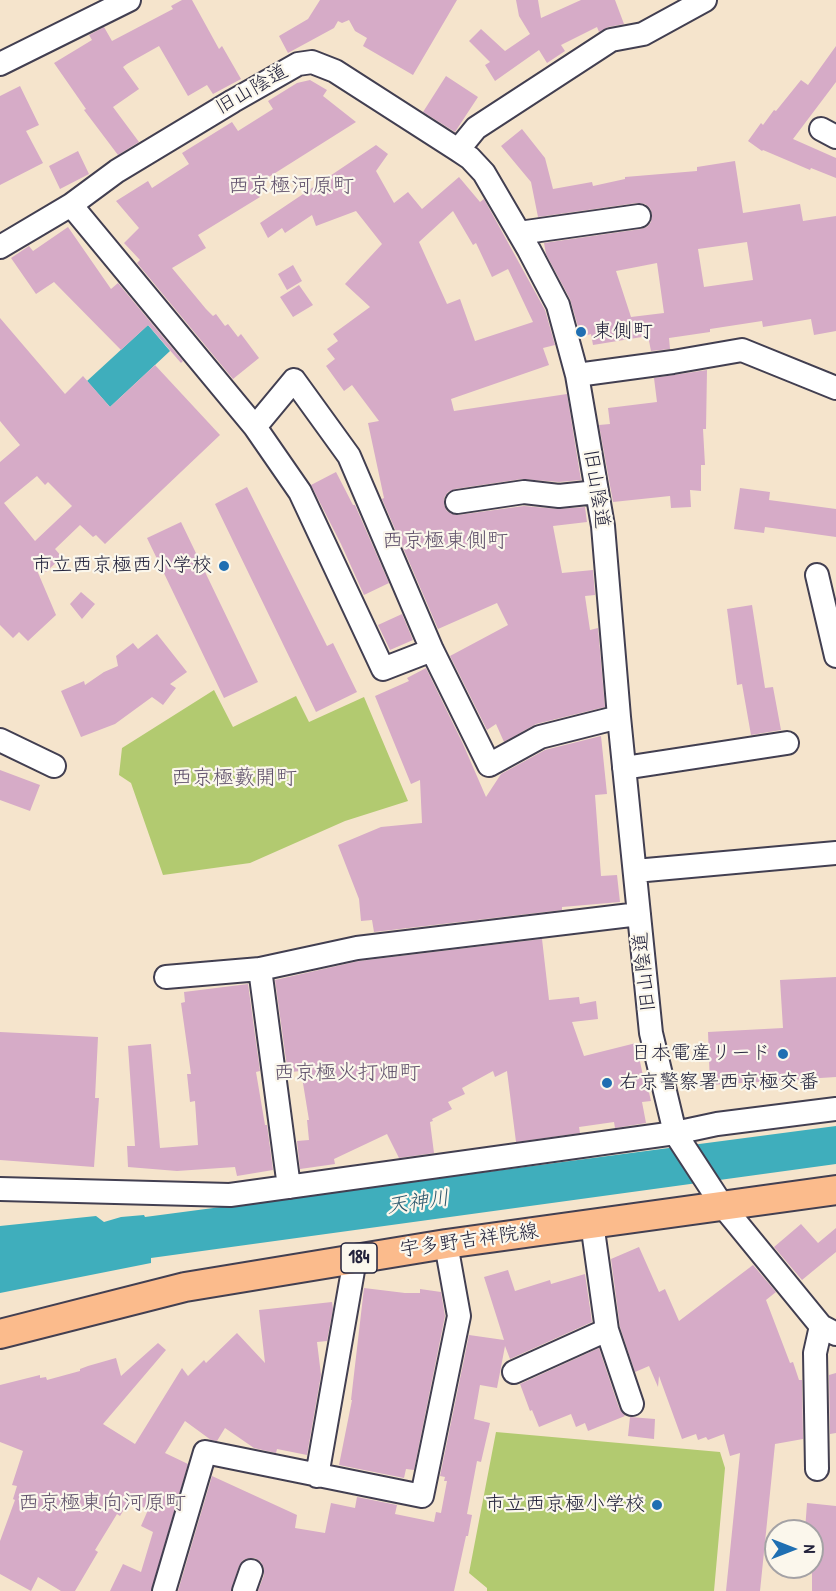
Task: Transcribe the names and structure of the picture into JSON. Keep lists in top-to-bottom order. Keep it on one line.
{"streets":{"main road":["宇多野吉祥院線","184"],"street":["旧山陰道"]},"crossings":[["旧山陰道","宇多野吉祥院線"]],"districts":["西京極河原町","西京極東側町","西京極藪開町","西京極火打畑町","西京極東向河原町"],"water":["天神川"],"places":["東側町","市立西京極西小学校","日本電産リード","右京警察署西京極交番","市立西京極小学校"],"north":"right"}
